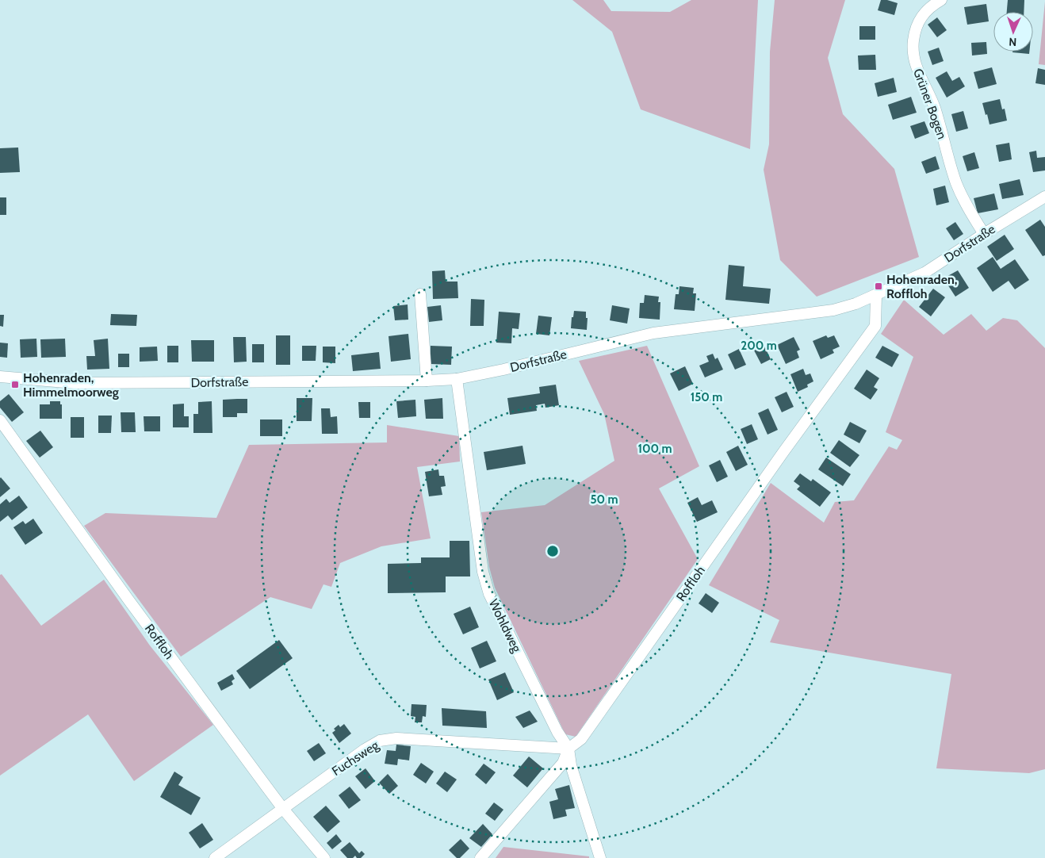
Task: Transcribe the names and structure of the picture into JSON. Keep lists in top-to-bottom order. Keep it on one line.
{"streets":{"street":["Grüner Bogen","Dorfstraße","Roffloh","Wohldweg","Fuchsweg"]},"crossings":[["Grüner Bogen","Dorfstraße"],["Dorfstraße","Roffloh"],["Dorfstraße","Wohldweg"],["Roffloh","Wohldweg"],["Roffloh","Fuchsweg"],["Wohldweg","Fuchsweg"]],"places":{"transit":["Hohenraden, Roffloh","Hohenraden, Himmelmoorweg"]},"north":"bottom","rings":["200 m","150 m","100 m","50 m"]}
